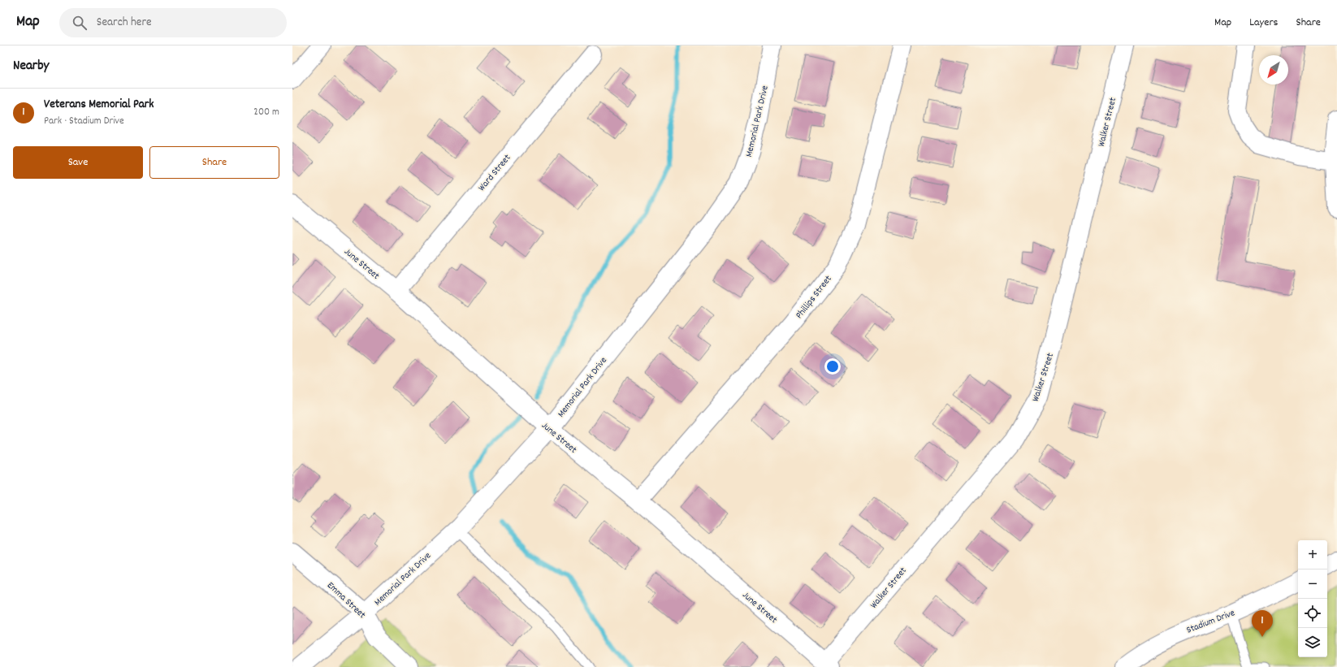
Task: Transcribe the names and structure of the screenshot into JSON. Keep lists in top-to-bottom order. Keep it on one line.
{"streets":{"street":["Memorial Park Drive","Walker Street","Ward Street","June Street","Phillips Street","Emma Street","Stadium Drive"]},"crossings":[["Memorial Park Drive","June Street"],["Memorial Park Drive","Emma Street"],["Walker Street","June Street"],["Ward Street","June Street"],["June Street","Phillips Street"]],"north":"bottom left","page":{"header":"Map","search":"Search here","nav":["Map","Layers","Share"],"heading":"Nearby","list":[{"mark":"1","name":"Veterans Memorial Park","note":"Park · Stadium Drive","value":"200 m"}],"buttons":["Save","Share"],"map_buttons":["+","−"],"pins":"1"}}
